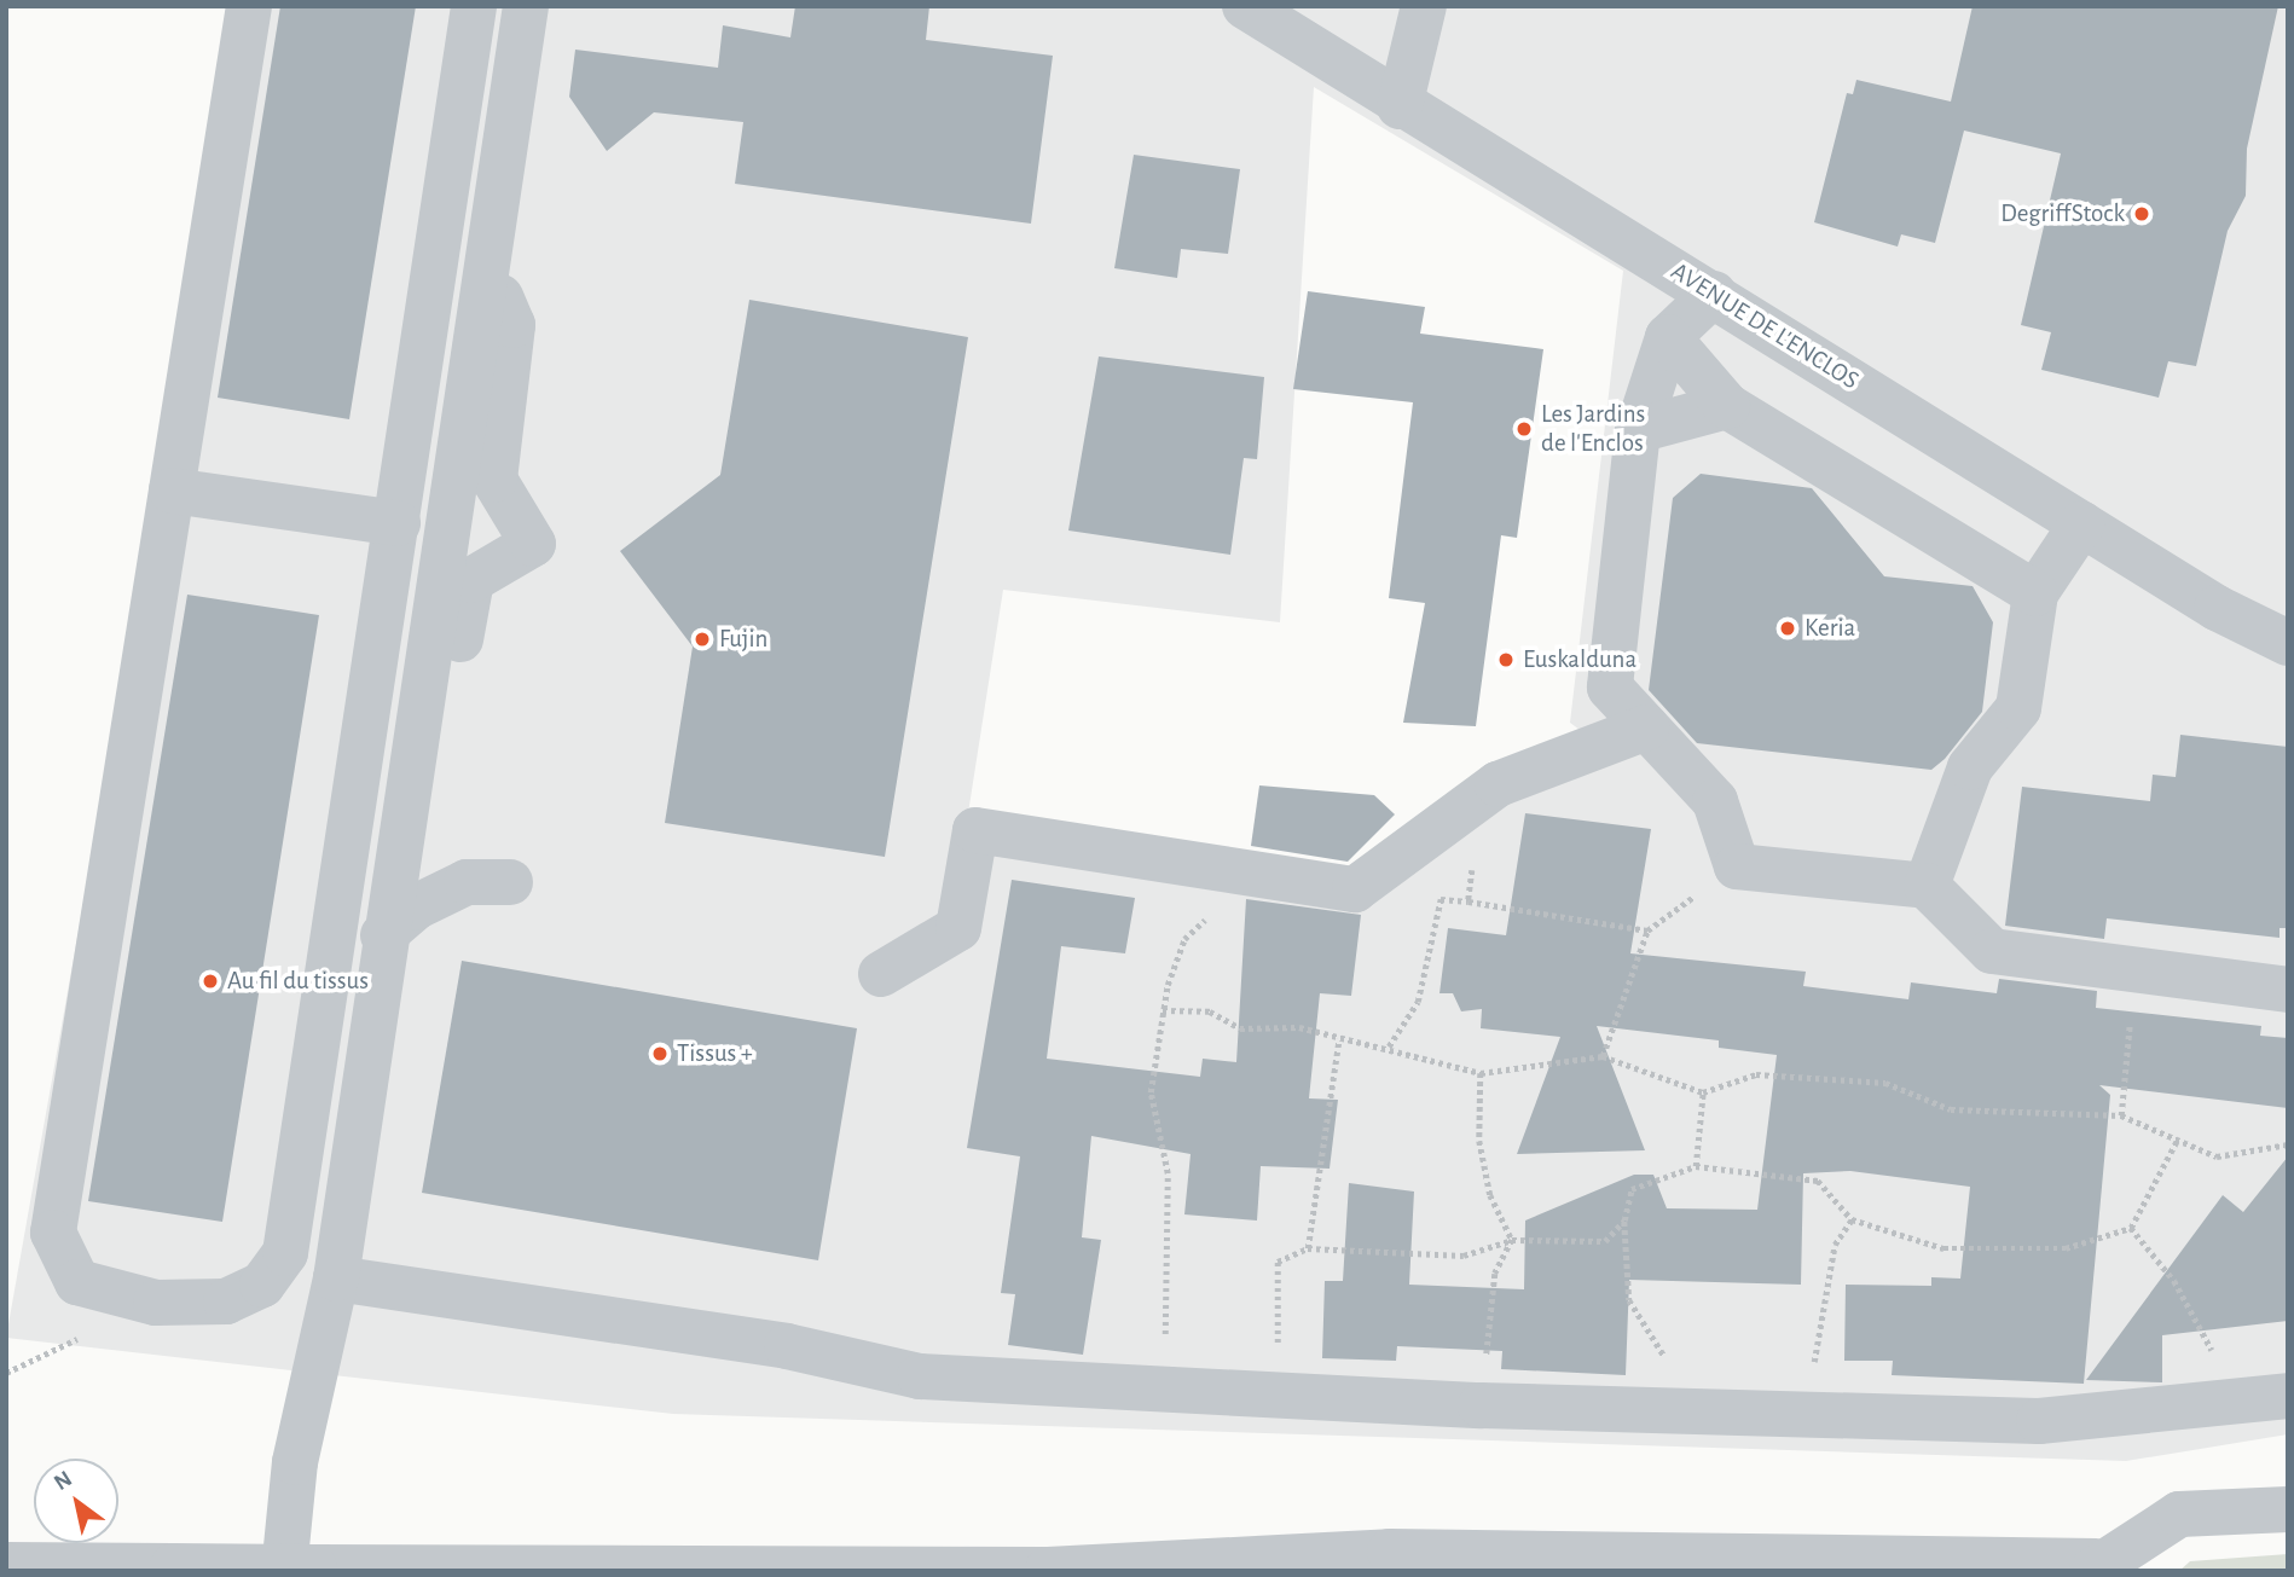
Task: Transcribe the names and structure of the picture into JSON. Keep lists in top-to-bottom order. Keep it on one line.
{"streets":{"street":["AVENUE DE L'ENCLOS"]},"places":["DegriffStock","Les Jardins de l'Enclos","Keria","Fujin","Euskalduna","Au fil du tissus","Tissus +"],"north":"top left"}
